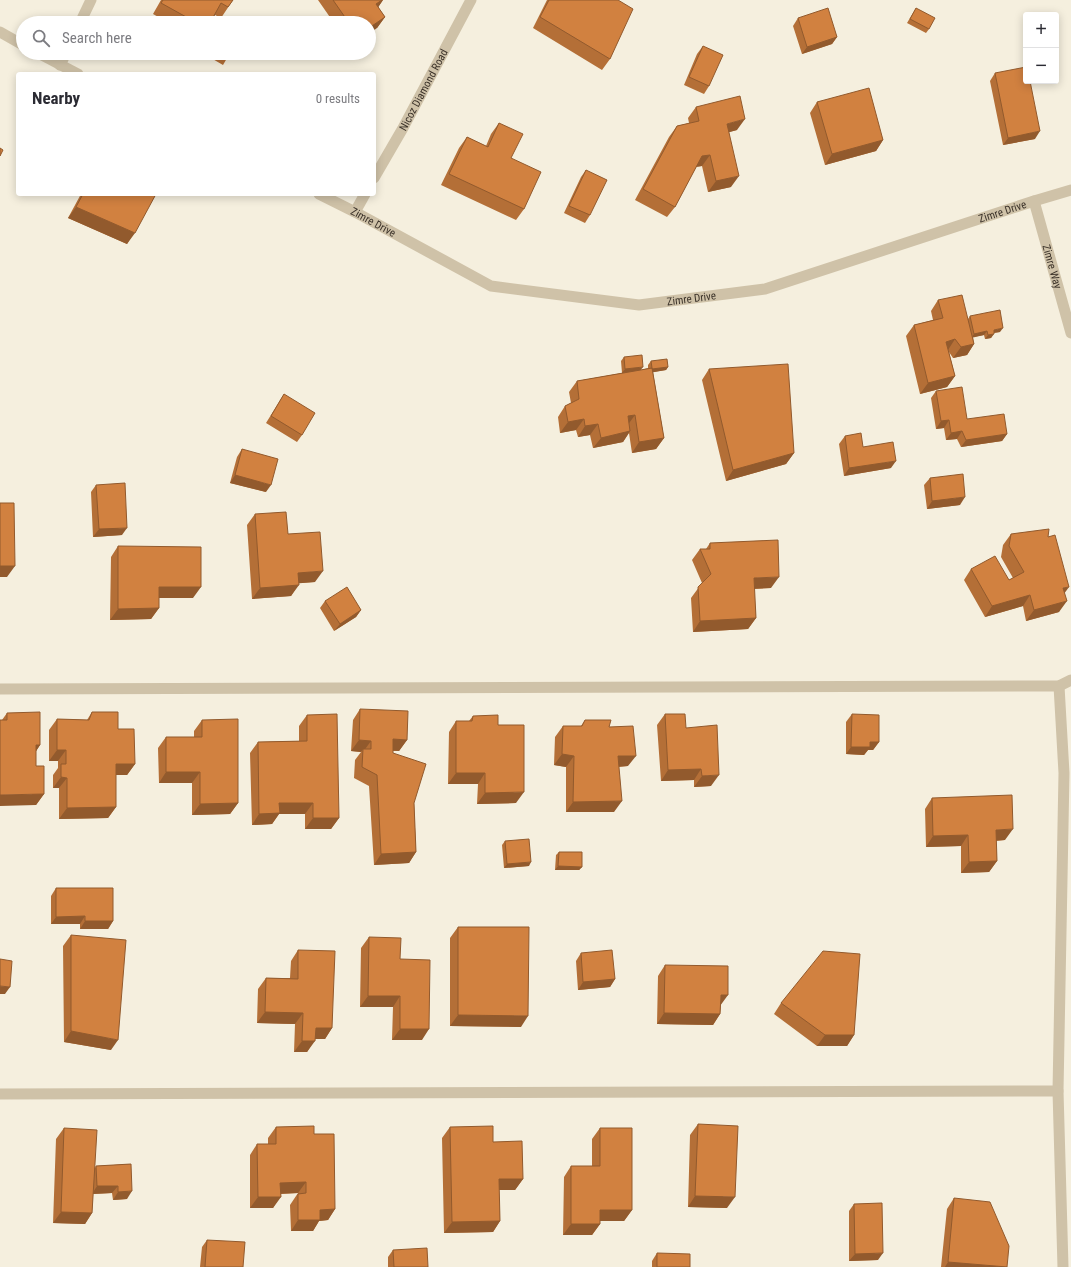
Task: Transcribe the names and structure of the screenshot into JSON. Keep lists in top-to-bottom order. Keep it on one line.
{"streets":{"street":["Nicoz Diamond Road","Zimre Drive","Zimre Way"]},"crossings":[["Zimre Drive","Zimre Way"]],"page":{"map_buttons":["+","−"],"search":"Search here","heading":["Nearby","0 results"]}}
